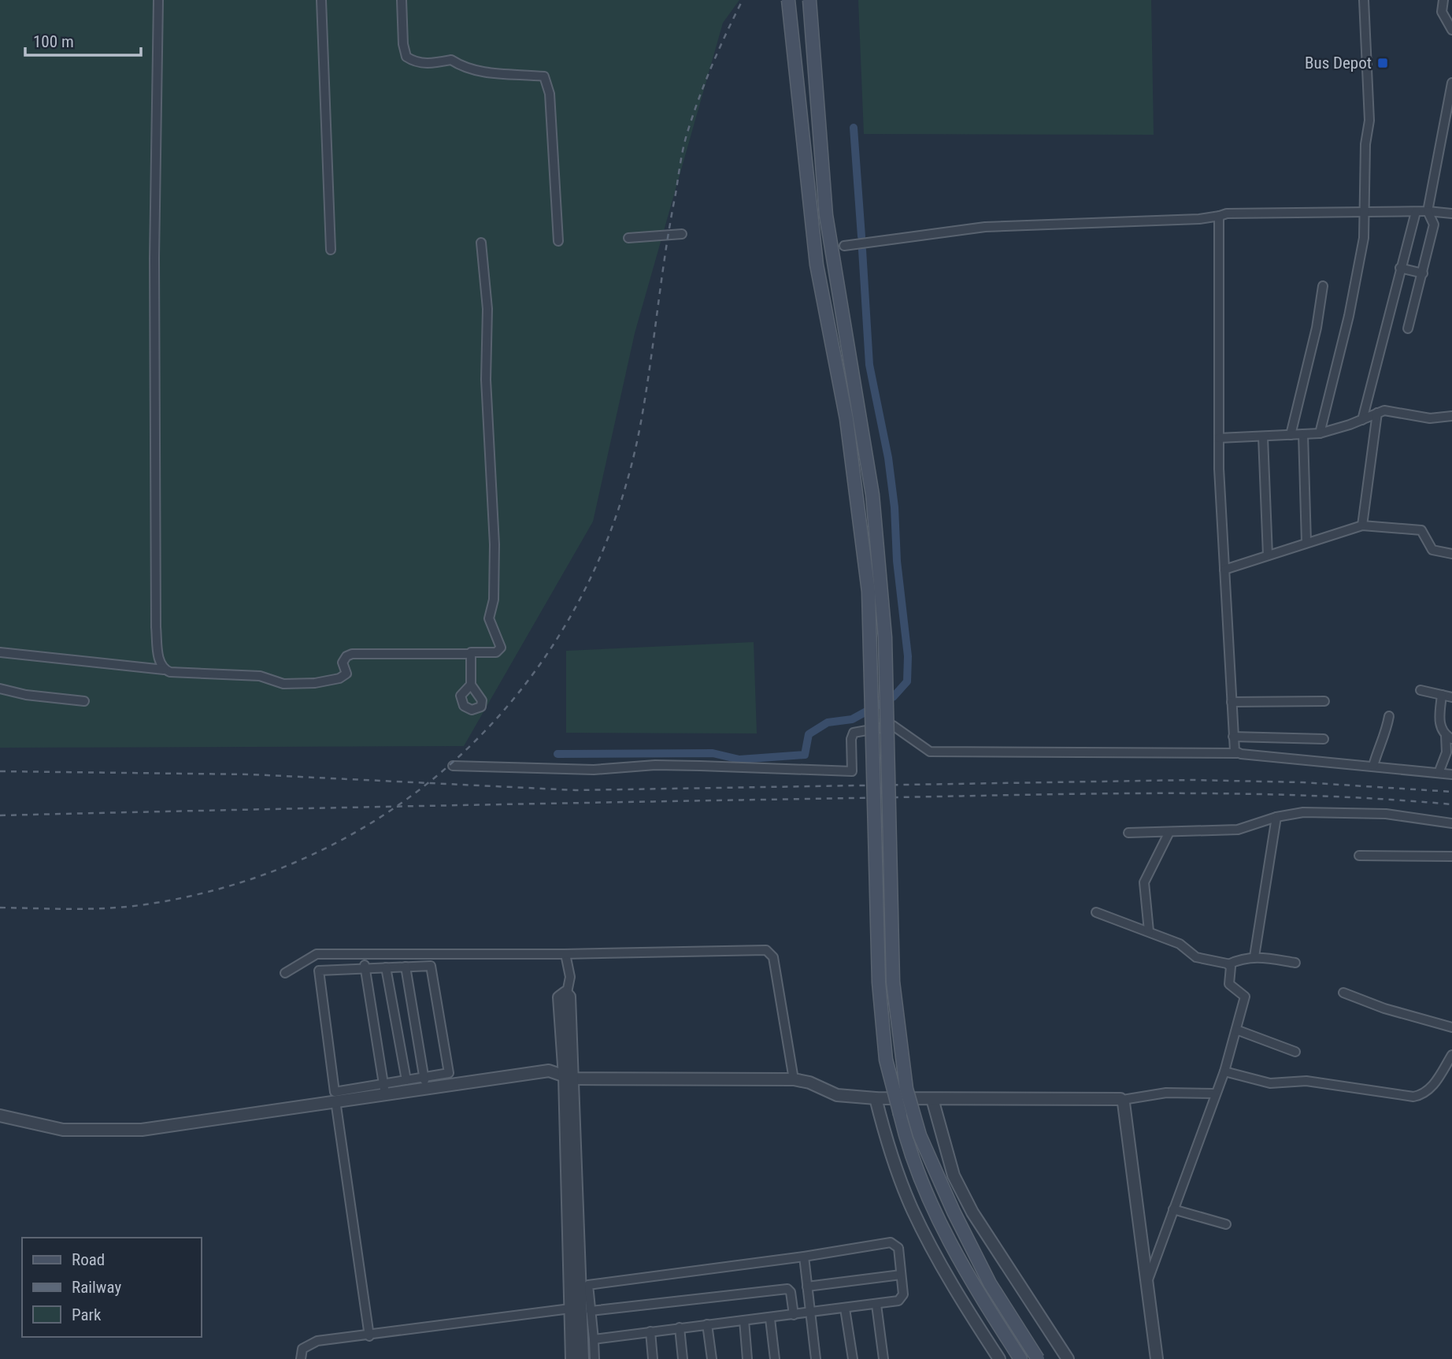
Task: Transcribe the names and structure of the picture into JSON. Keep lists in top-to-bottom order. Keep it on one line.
{"places":{"transit":["Bus Depot"]},"legend":["Road","Railway","Park"],"scale_bar":"100 m"}
